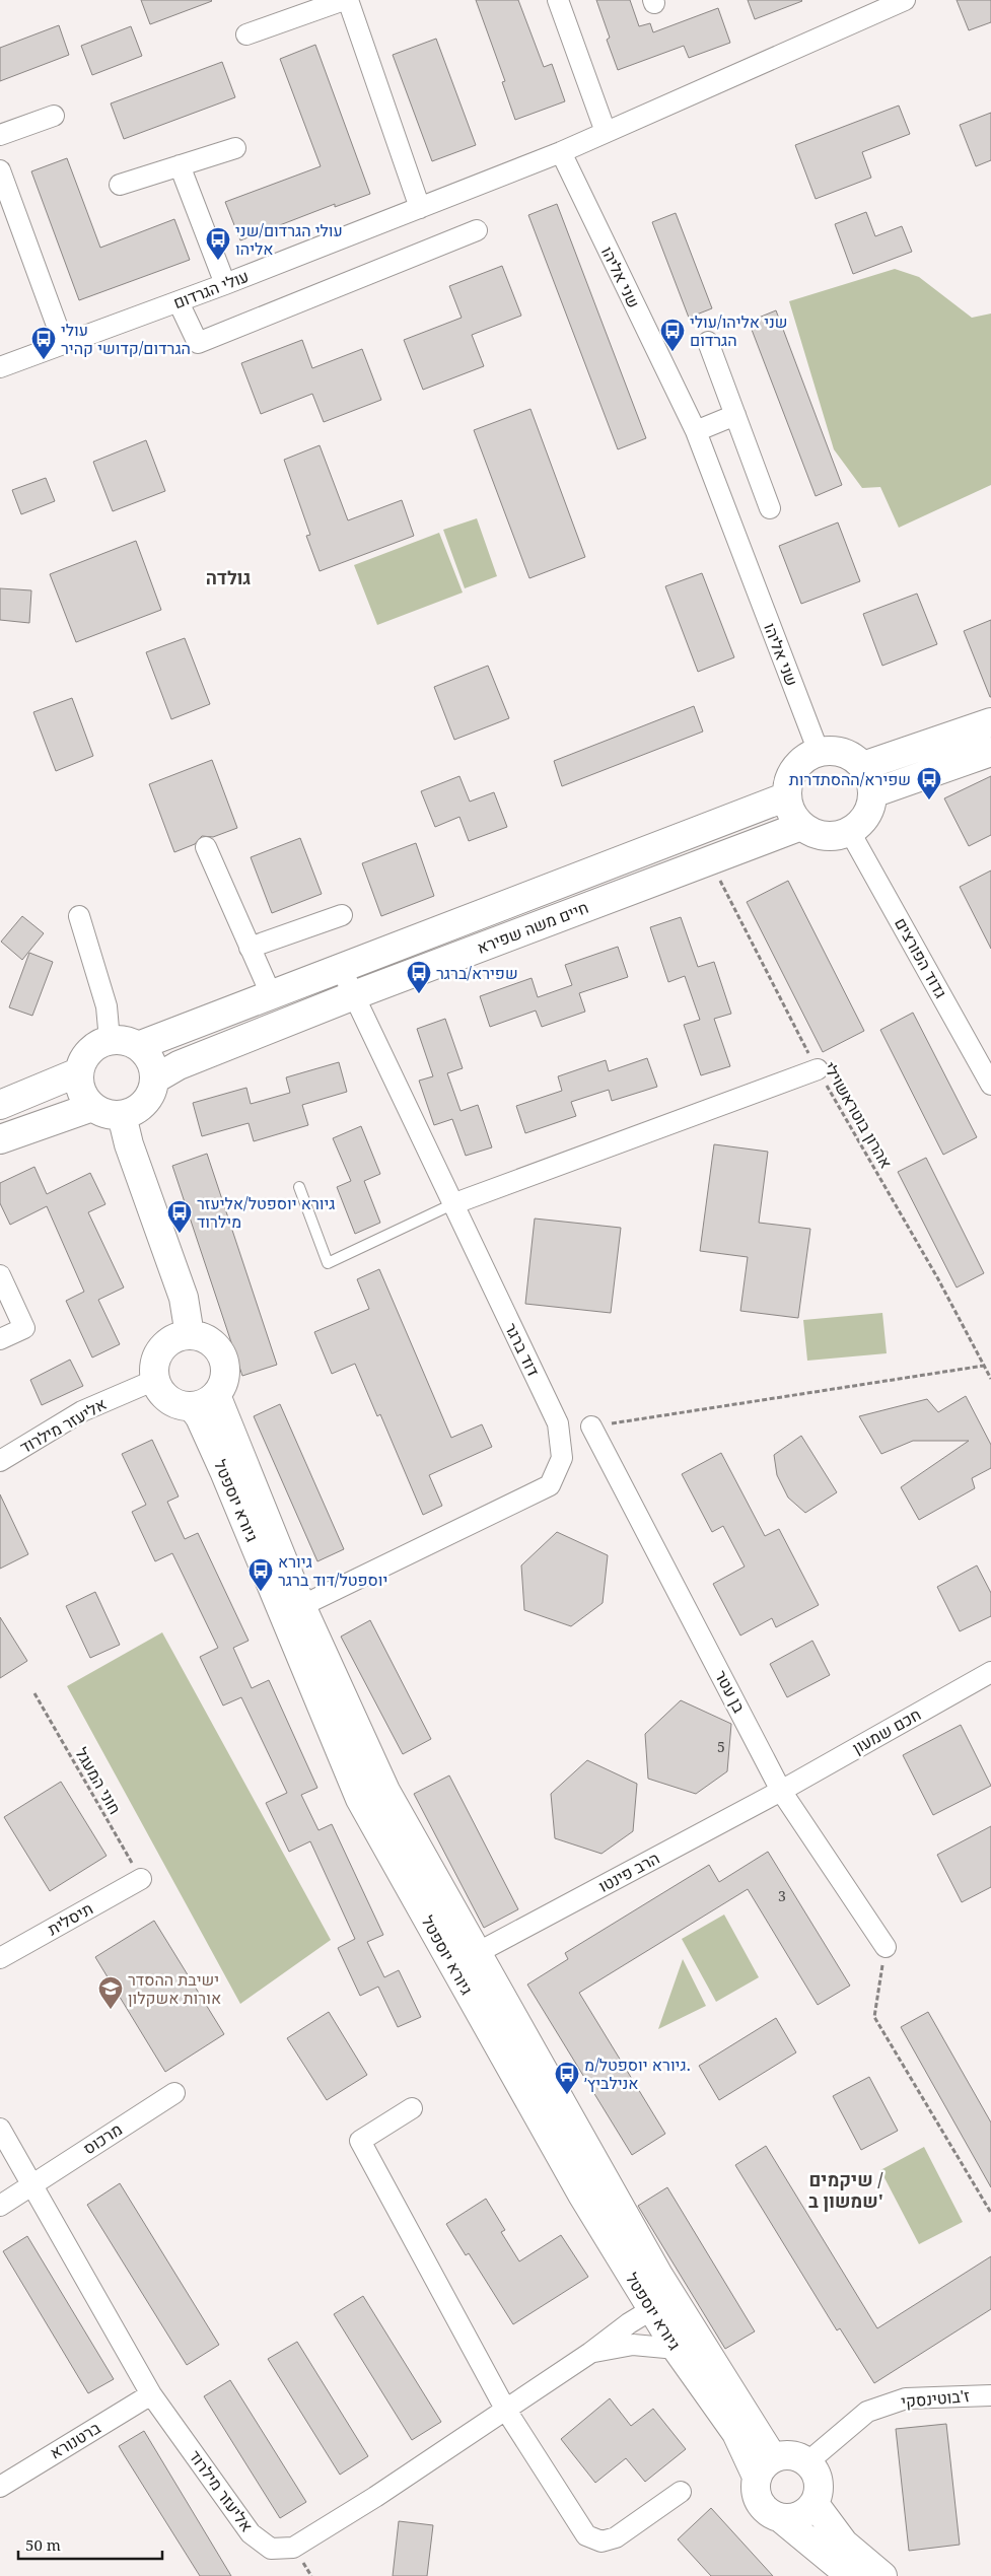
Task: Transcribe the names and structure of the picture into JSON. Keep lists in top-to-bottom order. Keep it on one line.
{"streets":{"street":["שני אליהו","עולי הגרדום","חיים משה שפירא","גדוד הפורצים","דוד ברגר","אליעזר מילרוד","גיורא יוספטל","בן עטר","חכם שמעון","הרב פינטו","תיסלית","מרכוס","ז'בוטינסקי","ברטנורא"],"path":["אהרון בוטראשוילי","חוני המעגל"]},"crossings":[["שני אליהו","עולי הגרדום"],["שני אליהו","חיים משה שפירא"],["שני אליהו","גדוד הפורצים"],["חיים משה שפירא","גדוד הפורצים"],["חיים משה שפירא","אהרון בוטראשוילי"],["חיים משה שפירא","דוד ברגר"],["דוד ברגר","גיורא יוספטל"],["אליעזר מילרוד","גיורא יוספטל"],["אליעזר מילרוד","מרכוס"],["אליעזר מילרוד","ברטנורא"],["גיורא יוספטל","הרב פינטו"],["גיורא יוספטל","ז'בוטינסקי"],["בן עטר","חכם שמעון"],["בן עטר","הרב פינטו"],["חכם שמעון","הרב פינטו"],["חוני המעגל","תיסלית"]],"districts":["גולדה","שיקמים / שמשון ב'"],"places":{"bus stop":["עולי הגרדום/שני אליהו","שני אליהו/עולי הגרדום","עולי הגרדום/קדושי קהיר","שפירא/ההסתדרות","שפירא/ברגר","גיורא יוספטל/אליעזר מילרוד","גיורא יוספטל/דוד ברגר","גיורא יוספטל/מ. אנילביץ׳"],"school or university":["ישיבת ההסדר אורות אשקלון"]},"house_numbers":["5","3"],"scale_bar":"50 m"}
